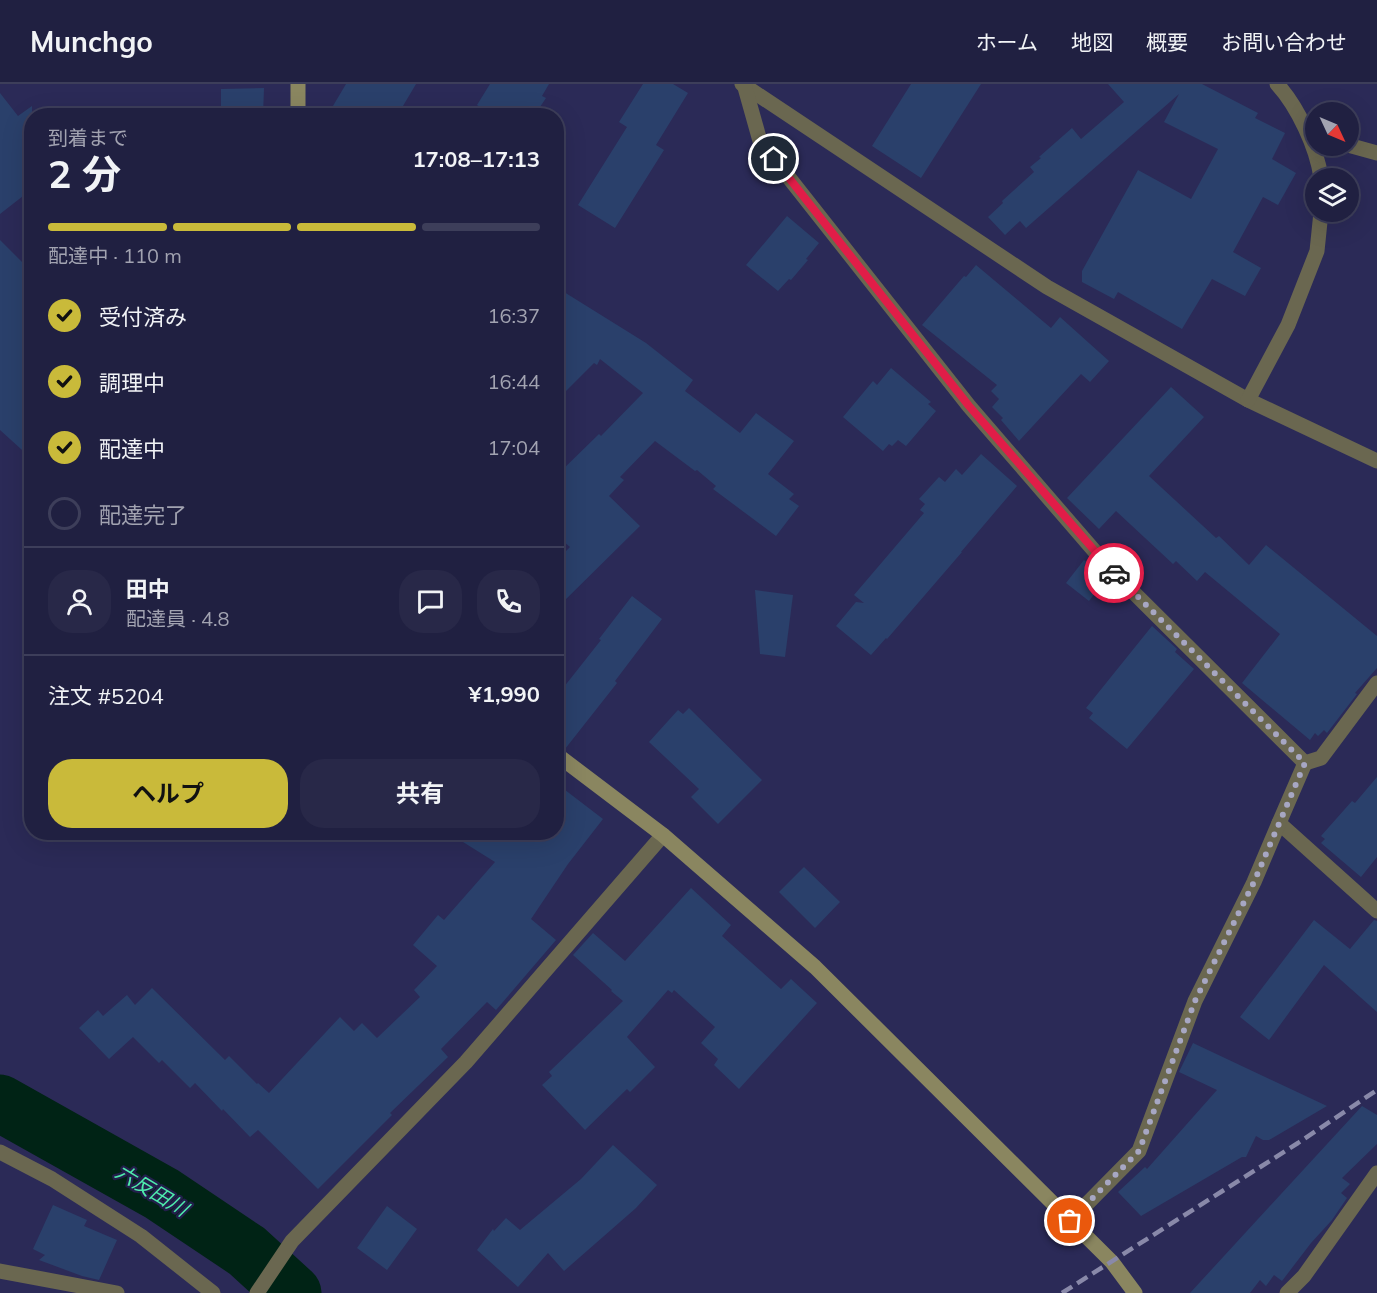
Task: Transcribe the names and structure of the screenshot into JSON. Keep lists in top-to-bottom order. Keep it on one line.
{"water":["六反田川"],"north":"bottom right","page":{"header":"Munchgo","nav":["ホーム","地図","概要","お問い合わせ"],"heading":["2 分","到着まで","17:08–17:13"],"panel":["田中","配達員 · 4.8","注文 #5204","¥1,990"],"bar":"配達中 · 110 m","list":[["受付済み","16:37"],["調理中","16:44"],["配達中","17:04"],"配達完了"],"buttons":["ヘルプ","共有"]}}
